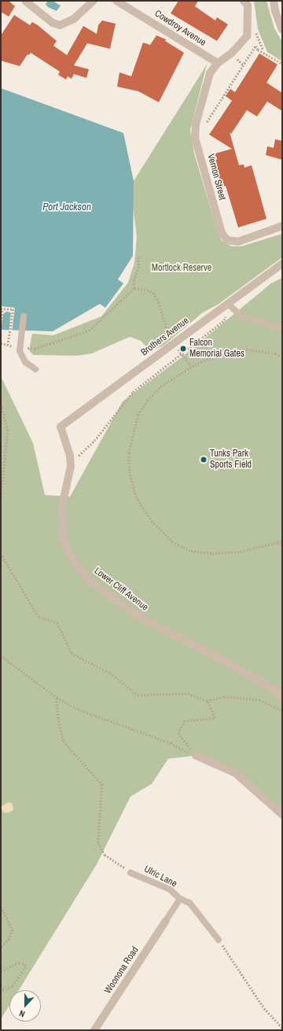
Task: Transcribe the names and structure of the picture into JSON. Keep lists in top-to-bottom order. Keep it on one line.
{"streets":{"street":["Cowdroy Avenue","Vernon Street","Brothers Avenue","Lower Cliff Avenue","Woonona Road"],"lane":["Ulric Lane"]},"crossings":[["Cowdroy Avenue","Vernon Street"],["Brothers Avenue","Lower Cliff Avenue"],["Ulric Lane","Woonona Road"]],"water":["Port Jackson"],"parks":["Mortlock Reserve"],"places":["Falcon Memorial Gates","Tunks Park Sports Field"],"north":"bottom"}
